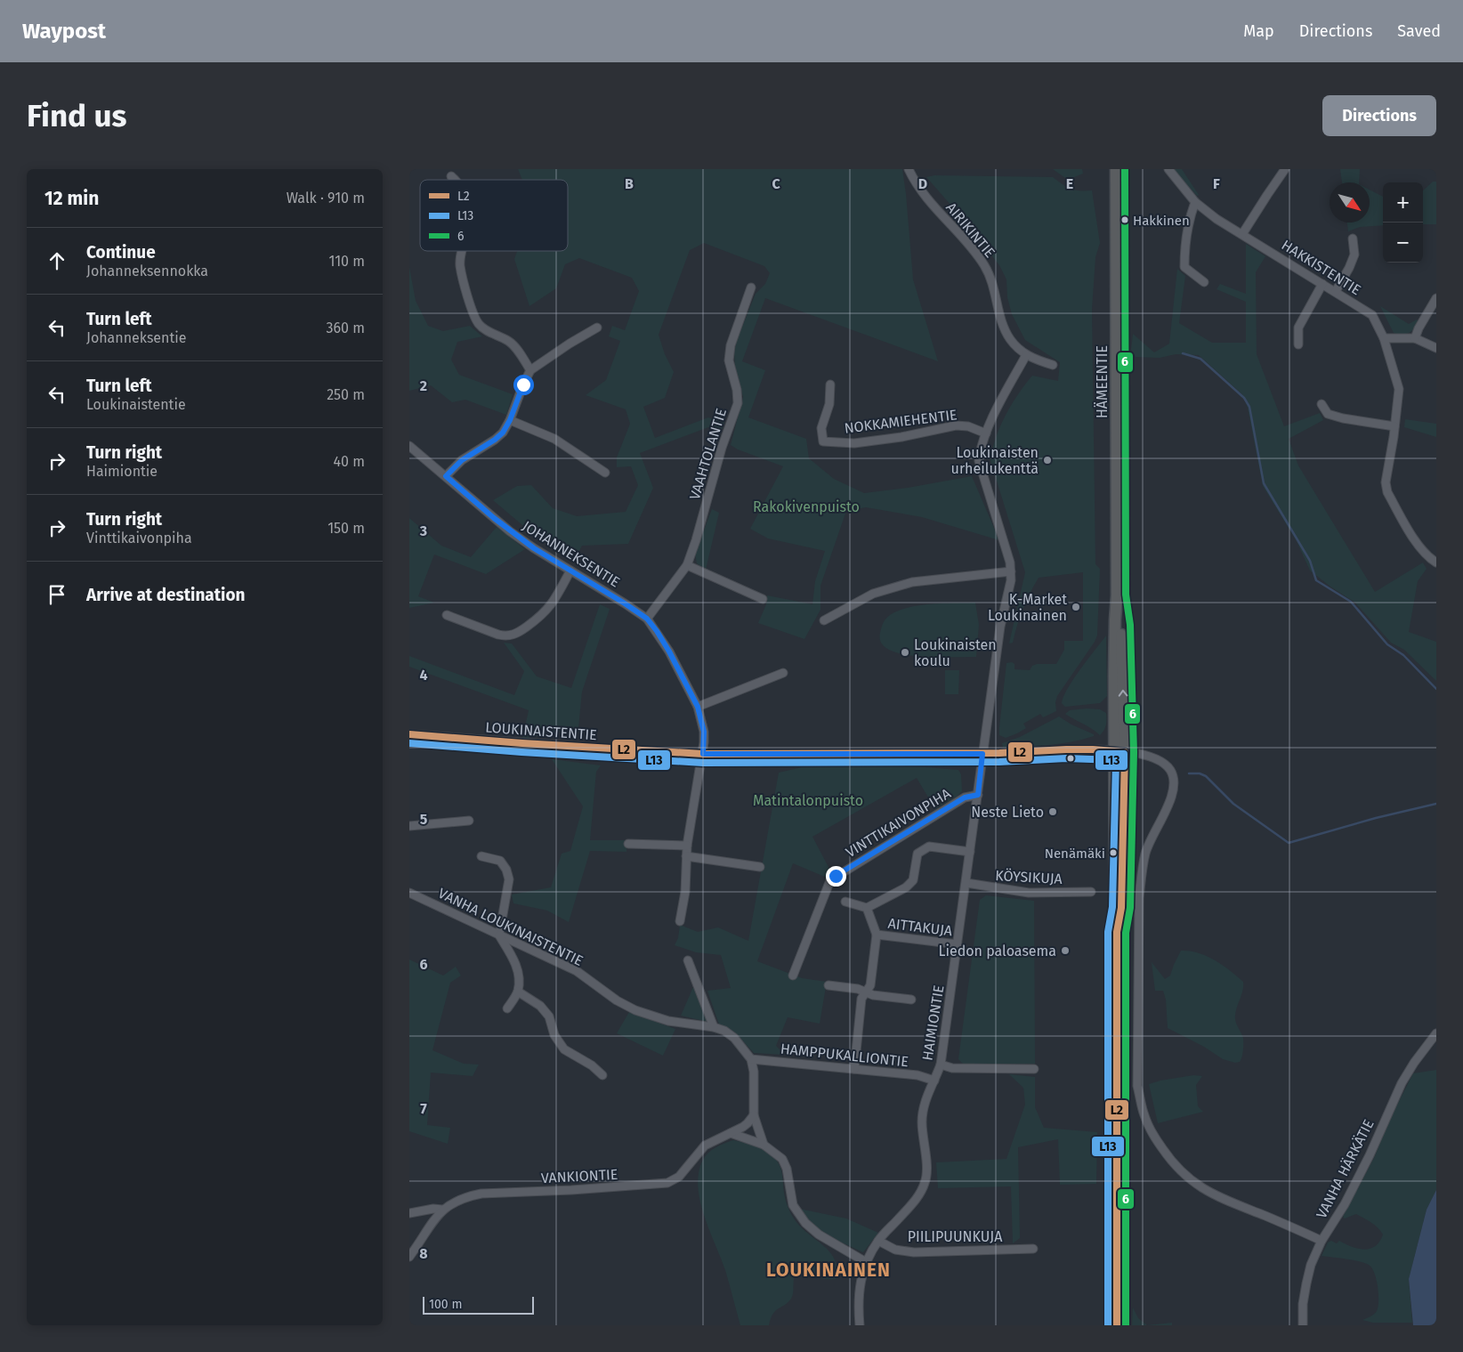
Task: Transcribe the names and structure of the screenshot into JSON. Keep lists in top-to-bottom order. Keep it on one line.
{"streets":{"highway":["HÄMEENTIE"],"street":["AIRIKINTIE","HAKKISTENTIE","NOKKAMIEHENTIE","VAAHTOLANTIE","JOHANNEKSENTIE","LOUKINAISTENTIE","VINTTIKAIVONPIHA","KÖYSIKUJA","VANHA LOUKINAISTENTIE","AITTAKUJA","HAIMIONTIE","HAMPPUKALLIONTIE","VANHA HÄRKÄTIE","VANKIONTIE","PIILIPUUNKUJA"]},"crossings":[["HÄMEENTIE","LOUKINAISTENTIE"],["VAAHTOLANTIE","JOHANNEKSENTIE"],["JOHANNEKSENTIE","LOUKINAISTENTIE"],["LOUKINAISTENTIE","HAIMIONTIE"],["LOUKINAISTENTIE","VANHA HÄRKÄTIE"],["VINTTIKAIVONPIHA","HAIMIONTIE"],["KÖYSIKUJA","HAIMIONTIE"],["VANHA LOUKINAISTENTIE","HAMPPUKALLIONTIE"],["AITTAKUJA","HAIMIONTIE"],["HAIMIONTIE","HAMPPUKALLIONTIE"],["HAIMIONTIE","PIILIPUUNKUJA"]],"districts":["LOUKINAINEN"],"parks":["Rakokivenpuisto","Matintalonpuisto"],"places":["Hakkinen","Loukinaisten urheilukenttä","K-Market Loukinainen","Loukinaisten koulu","Neste Lieto","Nenämäki","Liedon paloasema"],"lines":["transit line 6","transit line L2","transit line L13"],"legend":["L2","L13","6"],"scale_bar":"100 m","north":"bottom right","page":{"header":"Waypost","nav":["Map","Directions","Saved"],"buttons":"Directions","title":"Find us","heading":["12 min","Walk · 910 m"],"map_buttons":["+","−"],"list":[["Continue","Johanneksennokka","110 m"],["Turn left","Johanneksentie","360 m"],["Turn left","Loukinaistentie","250 m"],["Turn right","Haimiontie","40 m"],["Turn right","Vinttikaivonpiha","150 m"],"Arrive at destination"],"scale":"100 m"},"grid":{"columns":["B","C","D","E","F"],"rows":["2","3","4","5","6","7","8"]}}
